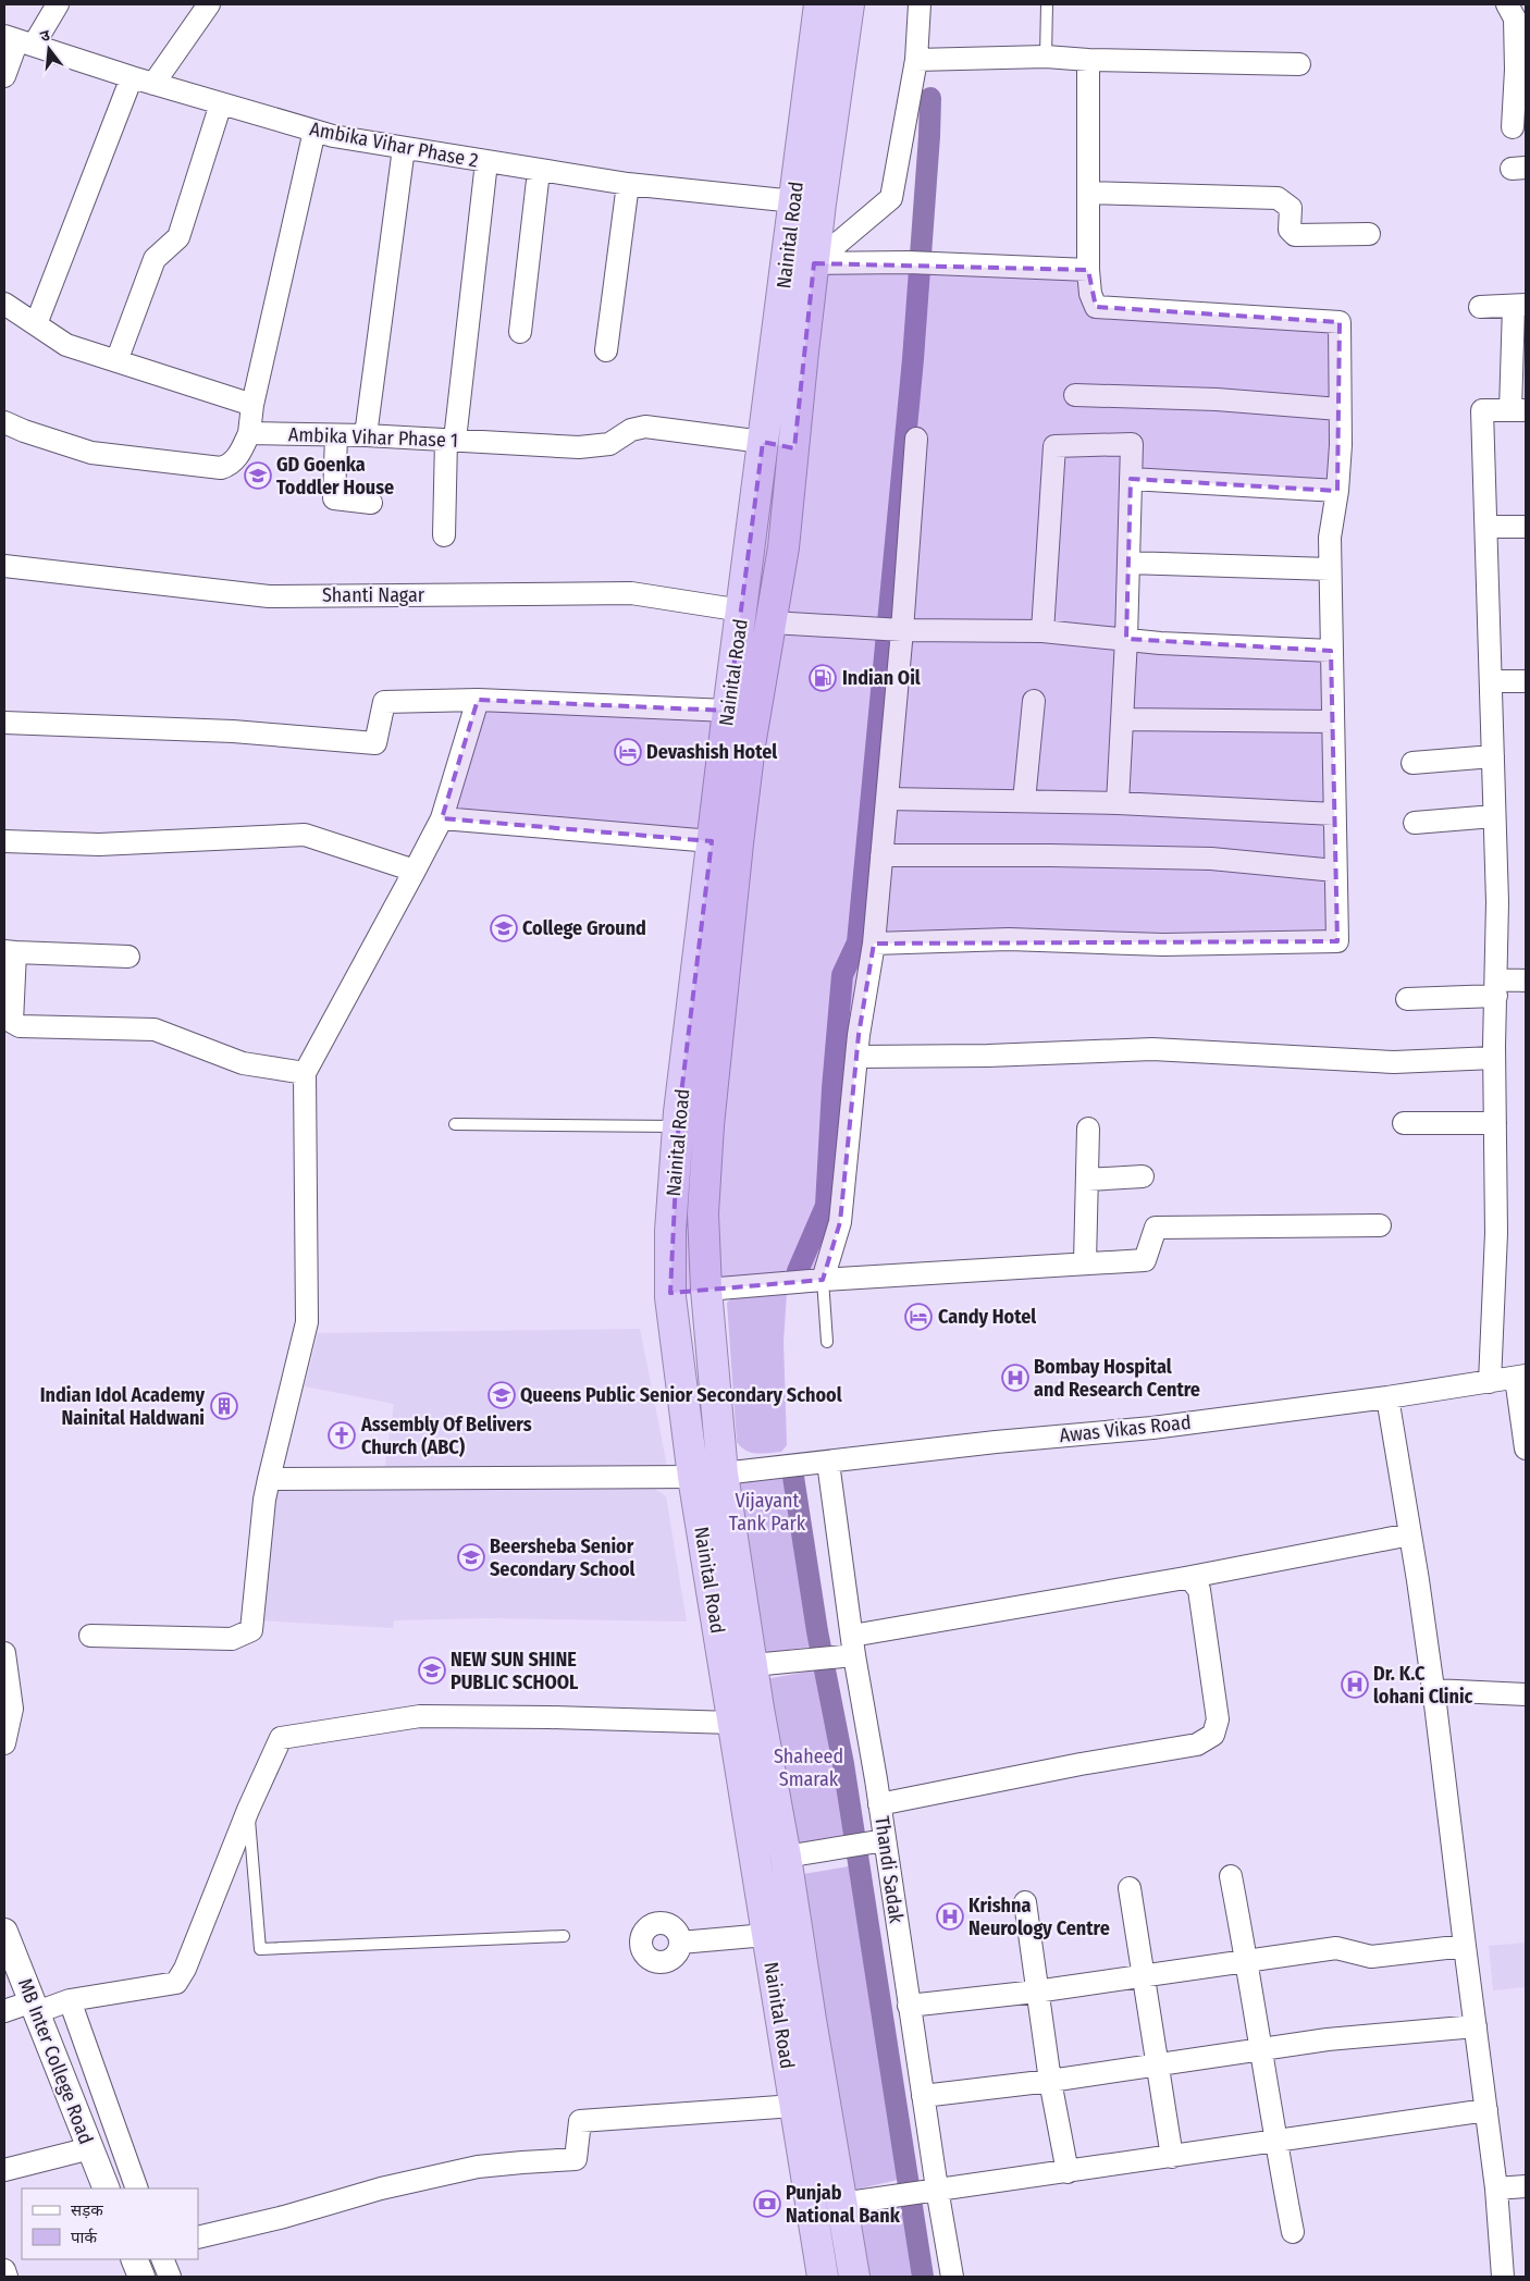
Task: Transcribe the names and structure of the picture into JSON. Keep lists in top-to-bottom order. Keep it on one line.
{"streets":{"highway":["Nainital Road"],"street":["Ambika Vihar Phase 2","Ambika Vihar Phase 1","Shanti Nagar","Awas Vikas Road","Thandi Sadak","MB Inter College Road"]},"crossings":[["Ambika Vihar Phase 2","Nainital Road"],["Nainital Road","Ambika Vihar Phase 1"],["Nainital Road","Shanti Nagar"],["Nainital Road","Awas Vikas Road"],["Awas Vikas Road","Thandi Sadak"]],"parks":["Vijayant Tank Park","Shaheed Smarak"],"places":{"school or university":["GD Goenka Toddler House","College Ground","Queens Public Senior Secondary School","Beersheba Senior Secondary School","NEW SUN SHINE PUBLIC SCHOOL"],"fuel station":["Indian Oil"],"hotel":["Devashish Hotel","Candy Hotel"],"hospital":["Bombay Hospital and Research Centre","Dr. K.C lohani Clinic","Krishna Neurology Centre"],"building":["Indian Idol Academy Nainital Haldwani"],"church":["Assembly Of Belivers Church (ABC)"],"bank":["Punjab National Bank"]},"legend":["सड़क","पार्क"],"north":"top"}
